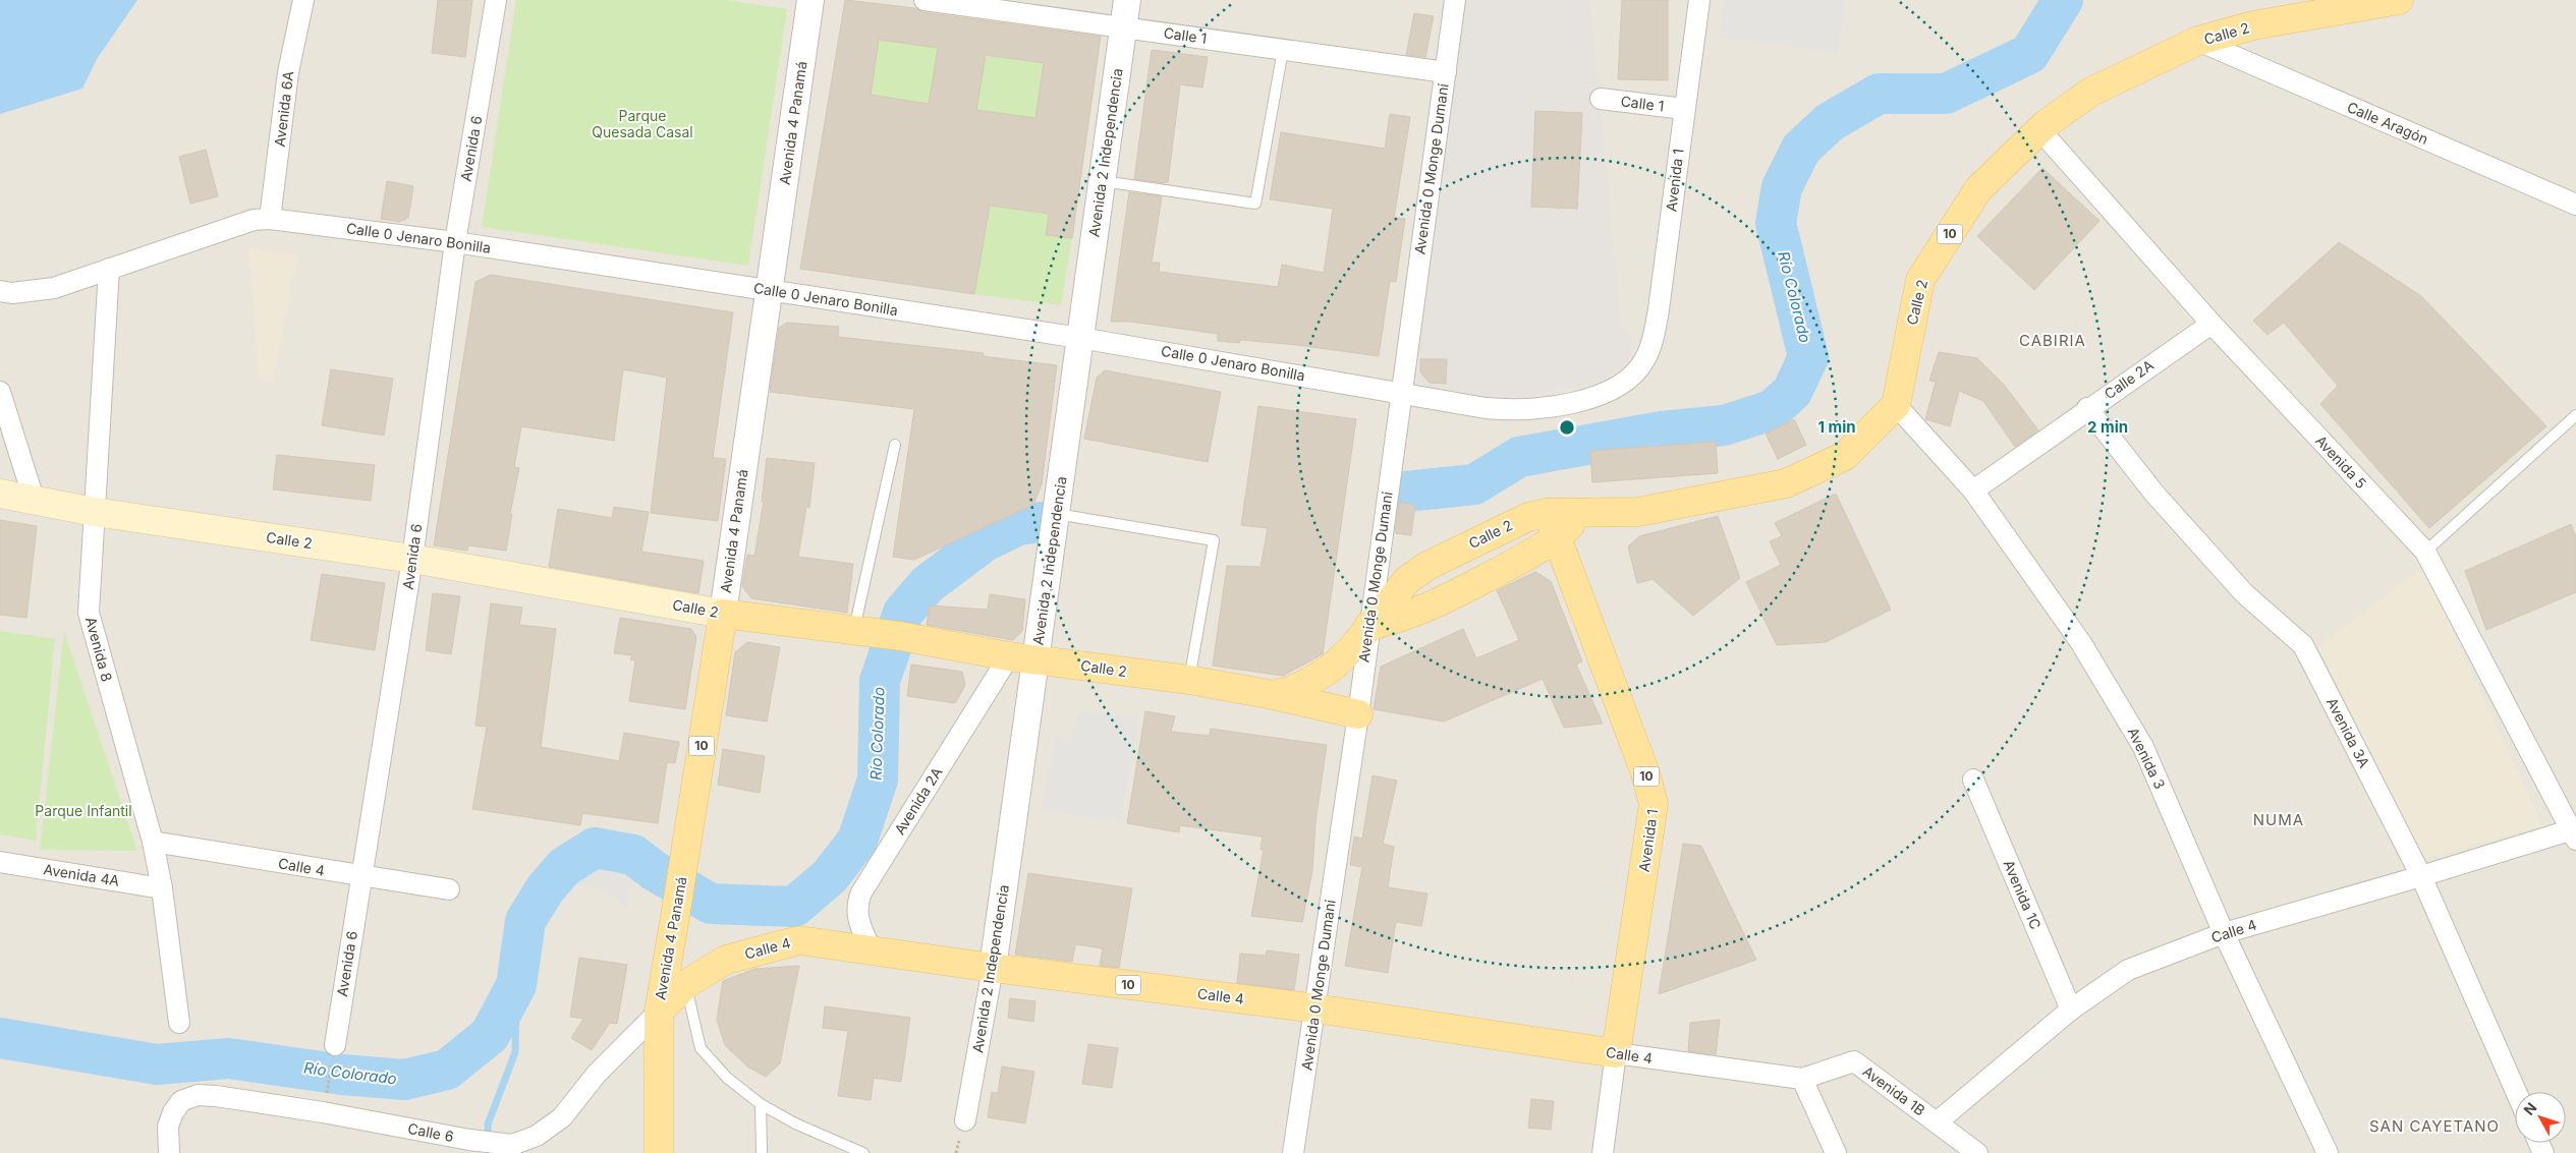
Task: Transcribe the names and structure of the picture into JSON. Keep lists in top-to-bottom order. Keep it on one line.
{"streets":{"main road":["Calle 2","Avenida 4 Panamá","Avenida 1","10","Calle 4"],"street":["Calle 1","Avenida 6A","Calle Aragón","Avenida 6","Avenida 2 Independencia","Avenida 0 Monge Dumani","Calle 0 Jenaro Bonilla","Calle 2A","Avenida 5","Avenida 8","Avenida 3A","Avenida 3","Avenida 2A","Avenida 4A","Avenida 1C","Avenida 1B","Calle 6"]},"crossings":[["Calle 2","Avenida 4 Panamá"],["Calle 2","Calle Aragón"],["Calle 2","Avenida 6"],["Calle 2","Avenida 2 Independencia"],["Calle 2","Avenida 0 Monge Dumani"],["Calle 2","Avenida 1"],["Calle 2","Avenida 5"],["Calle 2","Avenida 8"],["Calle 2","Avenida 3"],["Calle 2","Avenida 2A"],["Calle 1","Avenida 2 Independencia"],["Calle 1","Avenida 0 Monge Dumani"],["Calle 1","Avenida 1"],["Avenida 6A","Calle 0 Jenaro Bonilla"],["Avenida 4 Panamá","Calle 0 Jenaro Bonilla"],["Avenida 4 Panamá","Calle 4"],["Avenida 4 Panamá","Calle 6"],["Avenida 6","Calle 0 Jenaro Bonilla"],["Avenida 6","Calle 4"],["Avenida 2 Independencia","Calle 0 Jenaro Bonilla"],["Avenida 2 Independencia","Avenida 2A"],["Avenida 2 Independencia","Calle 4"],["Avenida 0 Monge Dumani","Calle 0 Jenaro Bonilla"],["Avenida 0 Monge Dumani","Calle 4"],["Avenida 1","Calle 0 Jenaro Bonilla"],["Avenida 1","Calle 4"],["Calle 0 Jenaro Bonilla","Avenida 8"],["Calle 2A","Avenida 5"],["Calle 2A","Avenida 3A"],["Calle 2A","Avenida 3"],["Avenida 5","Calle 4"],["Avenida 8","Calle 4"],["Avenida 8","Avenida 4A"],["Avenida 3A","Calle 4"],["Avenida 3","Calle 4"],["Avenida 2A","Calle 4"],["Calle 4","Avenida 1C"],["Calle 4","Avenida 1B"],["Calle 4","Calle 6"]],"districts":["CABIRIA","NUMA","SAN CAYETANO"],"water":["Río Colorado"],"parks":["Parque Quesada Casal","Parque Infantil"],"north":"top left","rings":["1 min","2 min"]}
